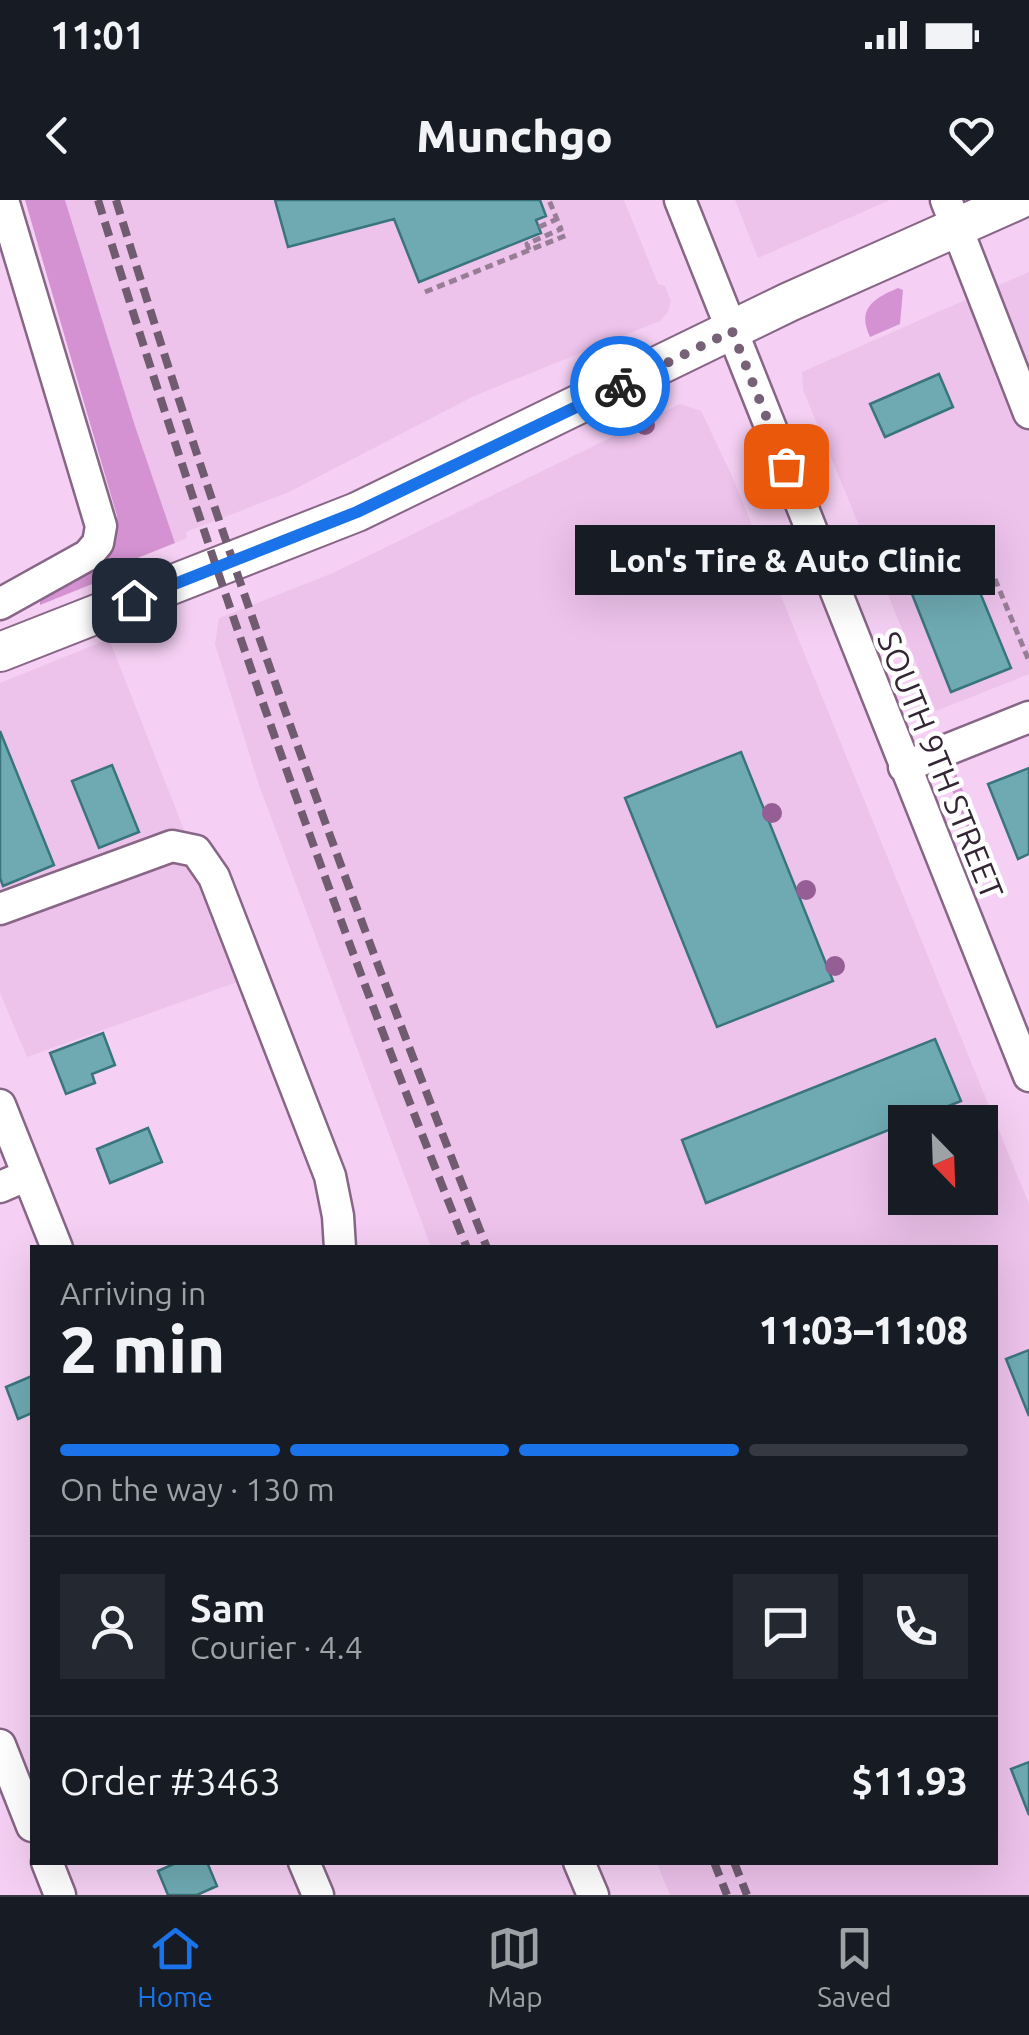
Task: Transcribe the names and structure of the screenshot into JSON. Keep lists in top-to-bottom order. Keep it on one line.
{"streets":{"street":["SOUTH 9TH STREET"]},"places":["Lon's Tire & Auto Clinic"],"north":"bottom right","page":{"status":"11:01","header":"Munchgo","bubble":"Lon's Tire & Auto Clinic","heading":["2 min","Arriving in","11:03–11:08"],"panel":["Sam","Courier · 4.4","Order #3463","$11.93"],"bar":"On the way · 130 m","tabs":["Home","Map","Saved"]}}
